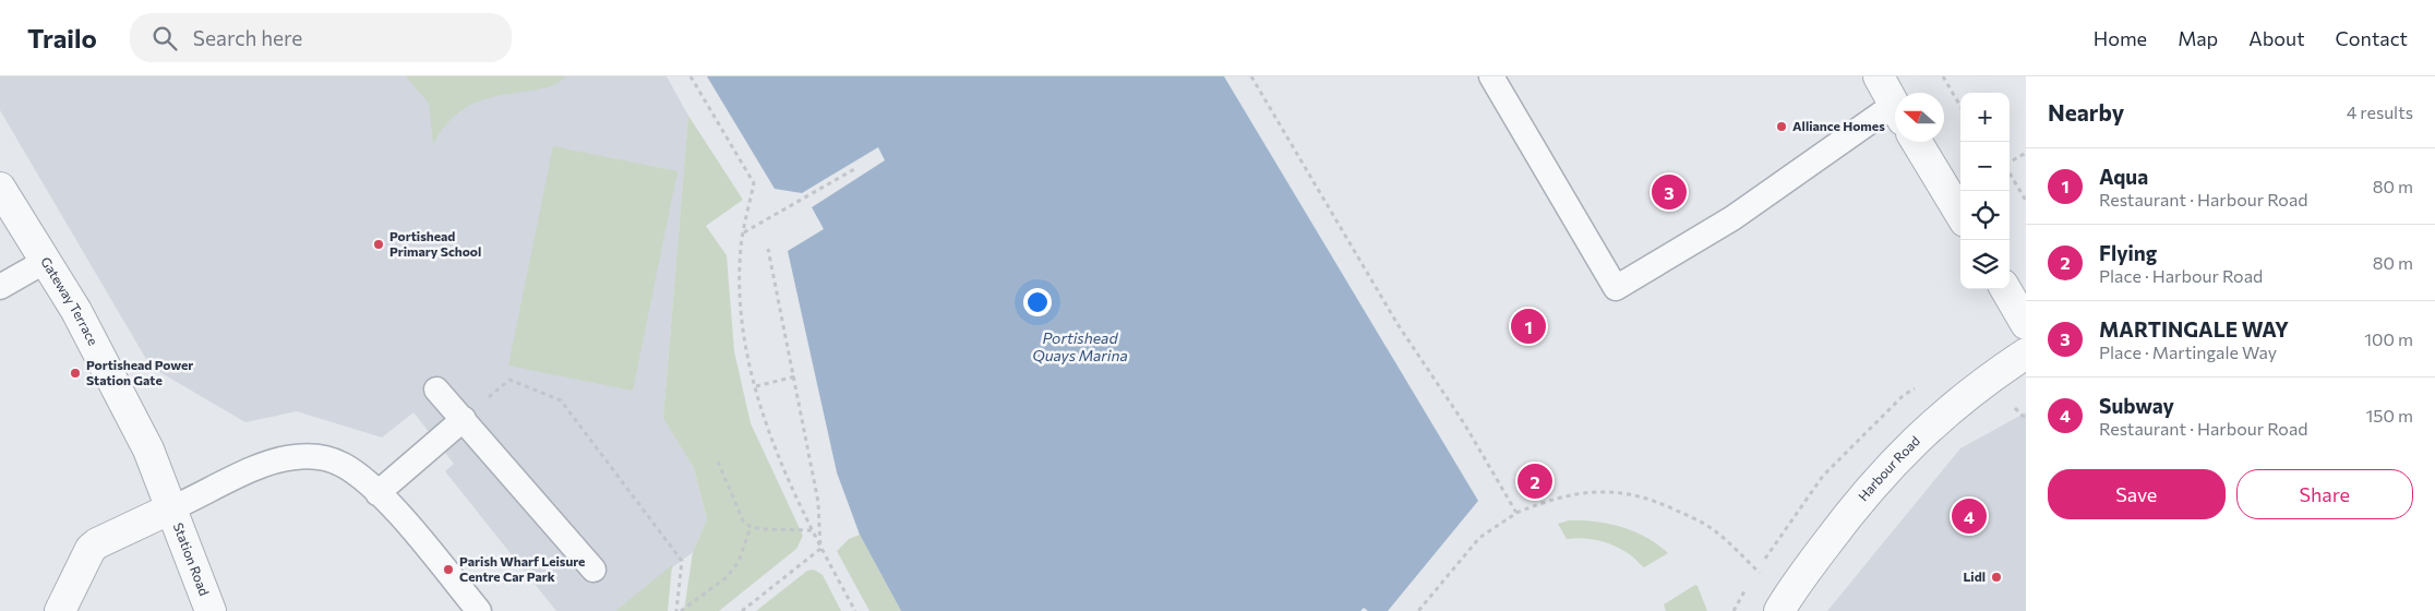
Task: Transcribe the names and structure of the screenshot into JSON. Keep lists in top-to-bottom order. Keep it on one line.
{"streets":{"street":["Gateway Terrace","Harbour Road","Station Road"]},"crossings":[["Gateway Terrace","Station Road"]],"water":["Portishead Quays Marina"],"places":["Alliance Homes","Portishead Primary School","Portishead Power Station Gate","Parish Wharf Leisure Centre Car Park","Lidl"],"north":"left","page":{"header":"Trailo","search":"Search here","nav":["Home","Map","About","Contact"],"heading":["Nearby","4 results"],"map_buttons":["+","−"],"list":[{"mark":"1","name":"Aqua","note":"Restaurant · Harbour Road","value":"80 m"},{"mark":"2","name":"Flying","note":"Place · Harbour Road","value":"80 m"},{"mark":"3","name":"MARTINGALE WAY","note":"Place · Martingale Way","value":"100 m"},{"mark":"4","name":"Subway","note":"Restaurant · Harbour Road","value":"150 m"}],"pins":["3","1","2","4"],"buttons":["Save","Share"]}}
